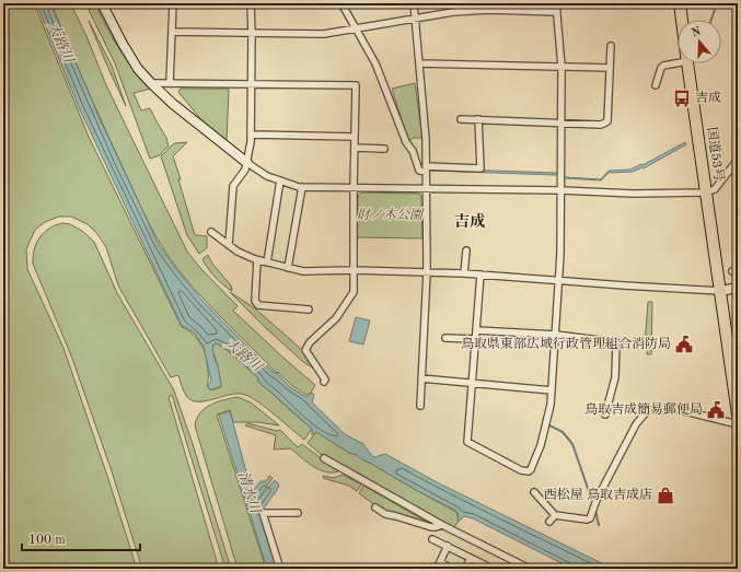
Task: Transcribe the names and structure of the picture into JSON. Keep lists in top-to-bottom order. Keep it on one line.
{"streets":{"highway":["国道53号"]},"districts":["吉成"],"water":["大路川","清水川"],"parks":["財ノ木公園"],"places":{"bus stop":["吉成"],"public building":["鳥取県東部広域行政管理組合消防局","鳥取吉成簡易郵便局"],"shop":["西松屋 鳥取吉成店"]},"scale_bar":"100 m","north":"top"}
